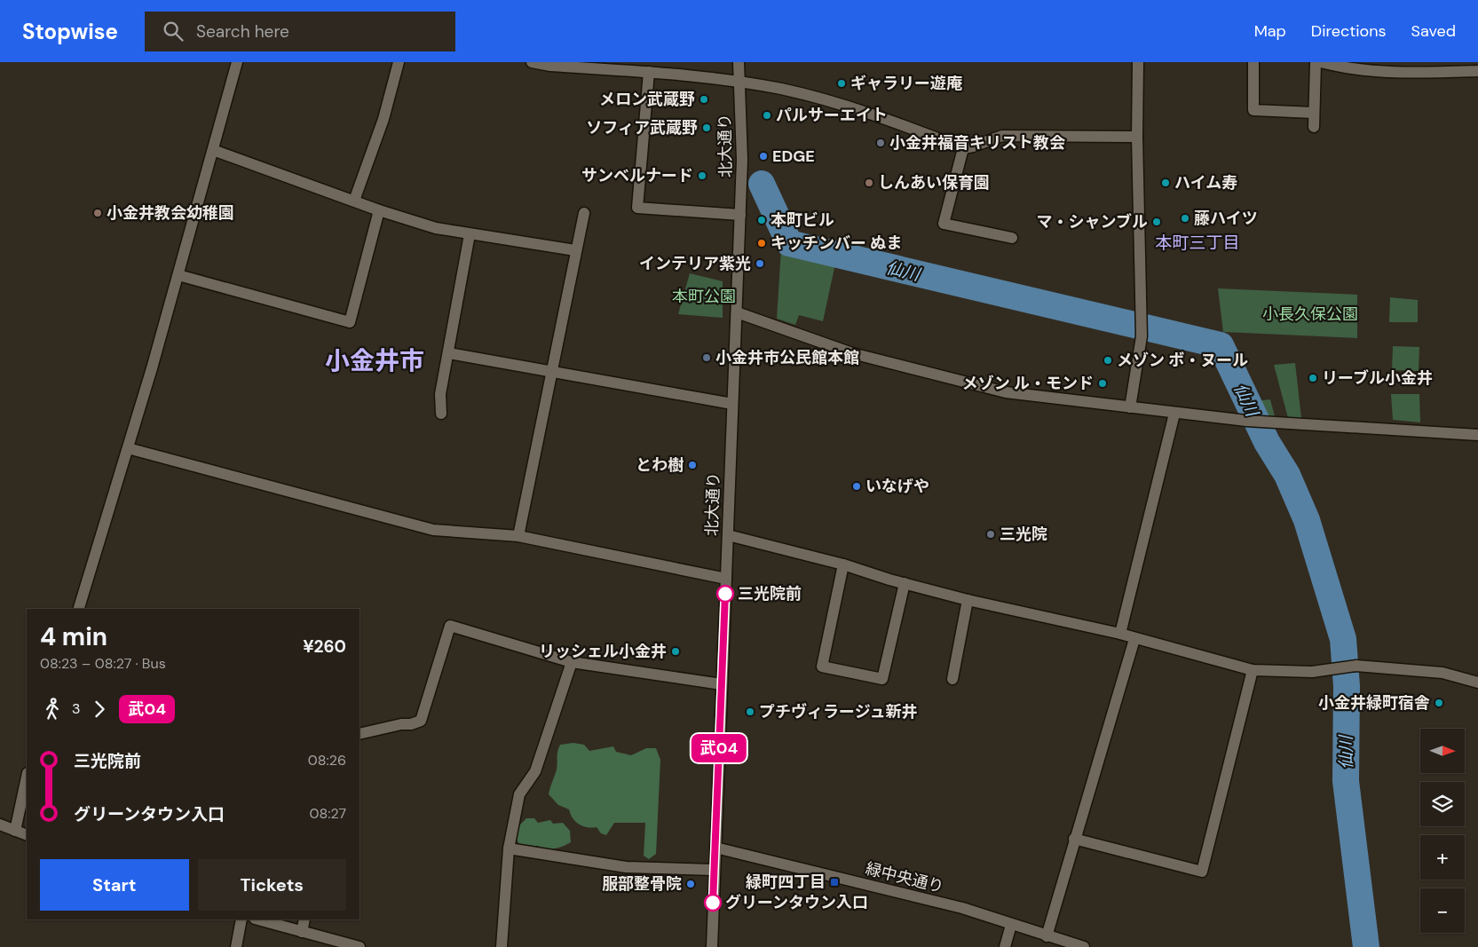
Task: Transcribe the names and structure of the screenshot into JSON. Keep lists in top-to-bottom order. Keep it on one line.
{"streets":{"street":["北大通り","緑中央通り"]},"crossings":[["北大通り","緑中央通り"]],"districts":["本町三丁目","小金井市"],"water":["仙川"],"parks":["本町公園","小長久保公園"],"places":{"other":["ギャラリー遊庵","メロン武蔵野","パルサーエイト","ソフィア武蔵野","小金井福音キリスト教会","EDGE","サンベルナード","しんあい保育園","ハイム寿","小金井教会幼稚園","藤ハイツ","本町ビル","マ・シャンブル","キッチンバー ぬま","インテリア紫光","小金井市公民館本館","メゾン ボ・ヌール","リーブル小金井","メゾン ル・モンド","とわ樹","いなげや","三光院","三光院前","リッシェル小金井","小金井緑町宿舎","プチヴィラージュ新井","服部整骨院","グリーンタウン入口"],"transit":["緑町四丁目"]},"lines":["bus line 武04"],"north":"right","page":{"header":"Stopwise","search":"Search here","nav":["Map","Directions","Saved"],"on_map":"武04","heading":["4 min","08:23 – 08:27 · Bus","¥260"],"legs":["3","武04"],"map_buttons":["+","−"],"list":[{"name":"三光院前","value":"08:26"},{"name":"グリーンタウン入口","value":"08:27"}],"buttons":["Start","Tickets"]}}
